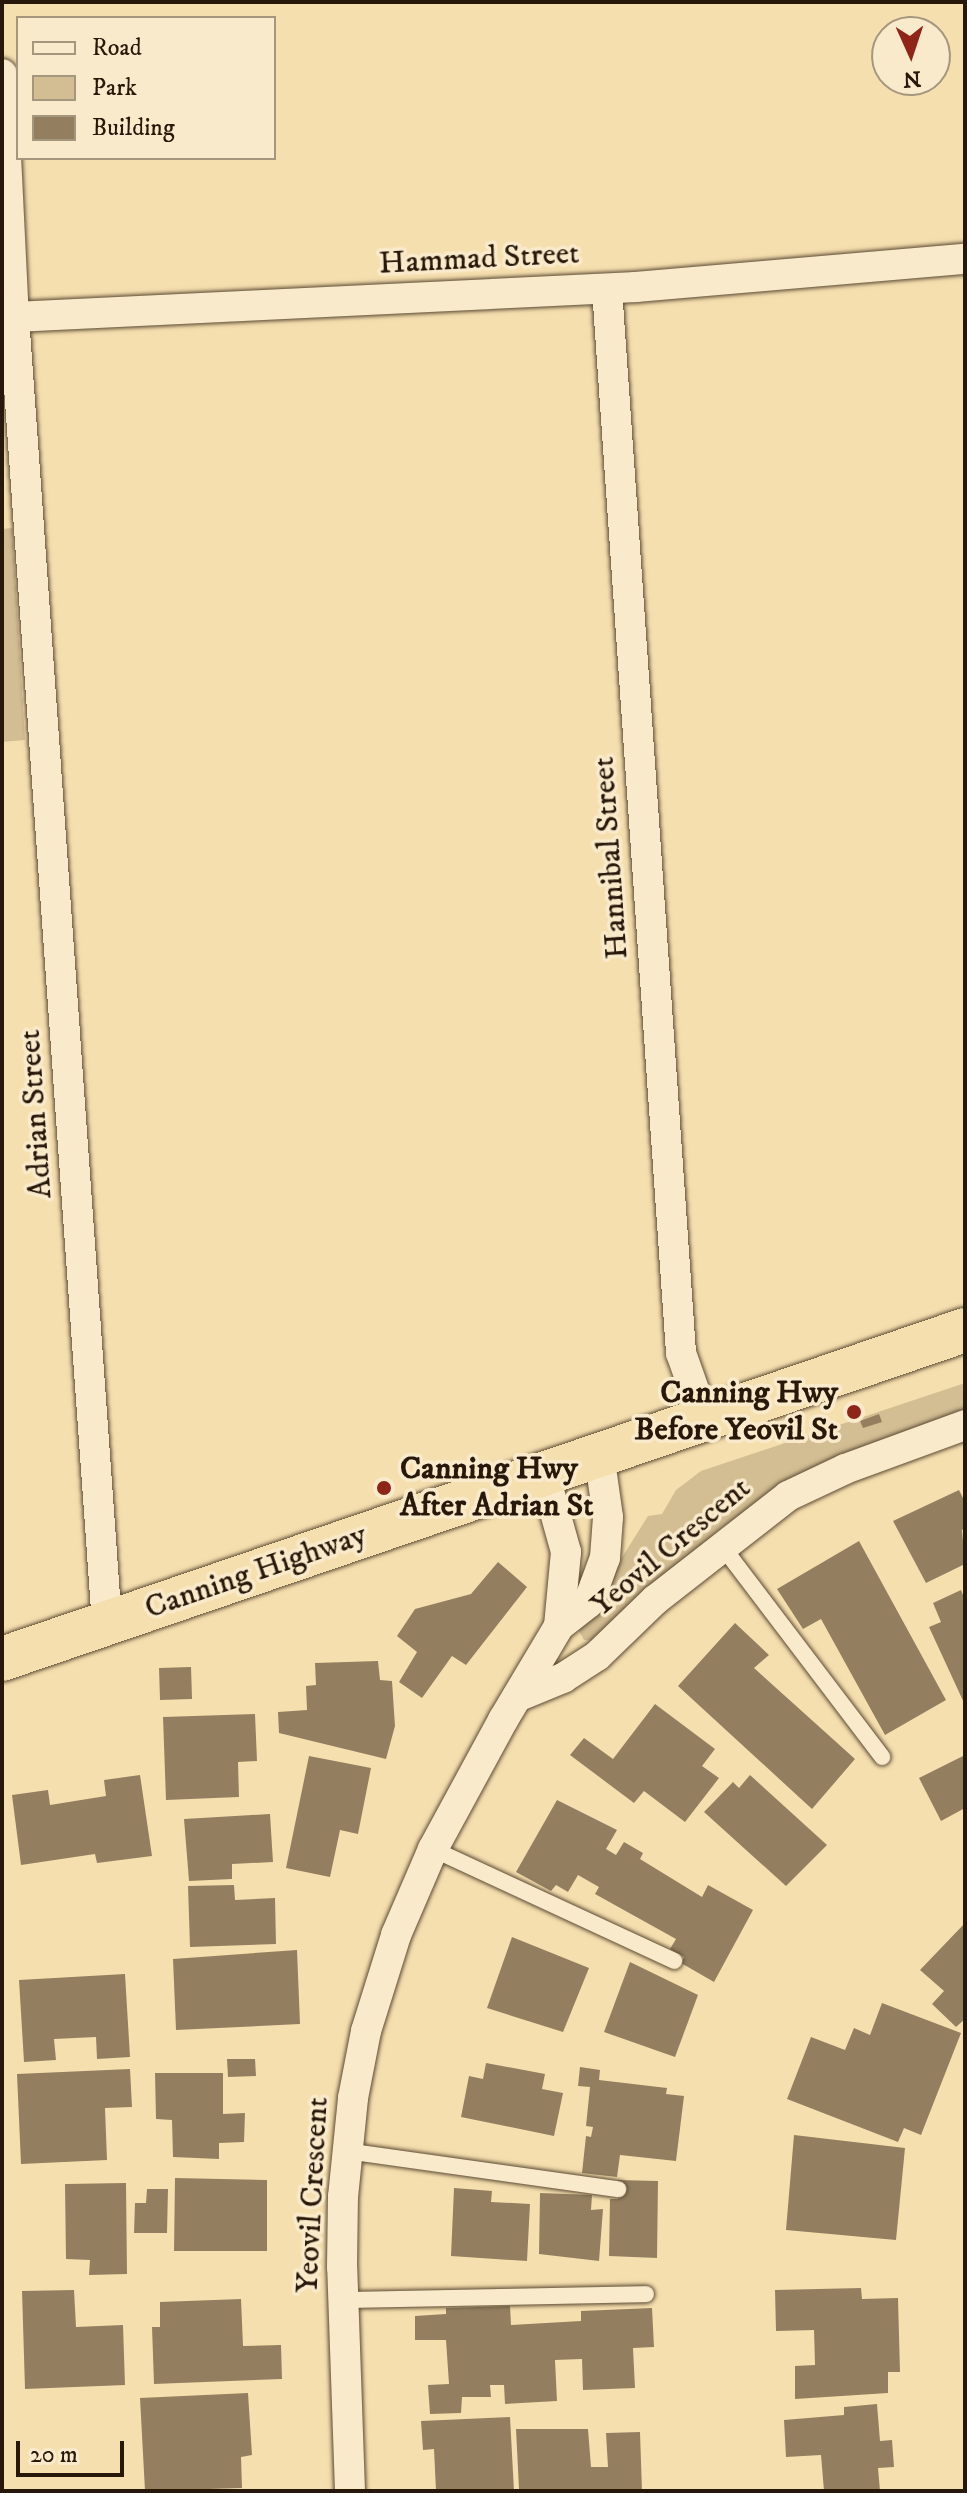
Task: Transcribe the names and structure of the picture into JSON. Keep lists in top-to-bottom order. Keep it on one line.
{"streets":{"highway":["Canning Highway"],"street":["Hammad Street","Hannibal Street","Adrian Street","Yeovil Crescent"]},"crossings":[["Hammad Street","Hannibal Street"],["Hammad Street","Adrian Street"],["Hannibal Street","Canning Highway"],["Adrian Street","Canning Highway"],["Yeovil Crescent","Canning Highway"]],"places":["Canning Hwy Before Yeovil St","Canning Hwy After Adrian St"],"legend":["Road","Park","Building"],"scale_bar":"20 m","north":"bottom"}
